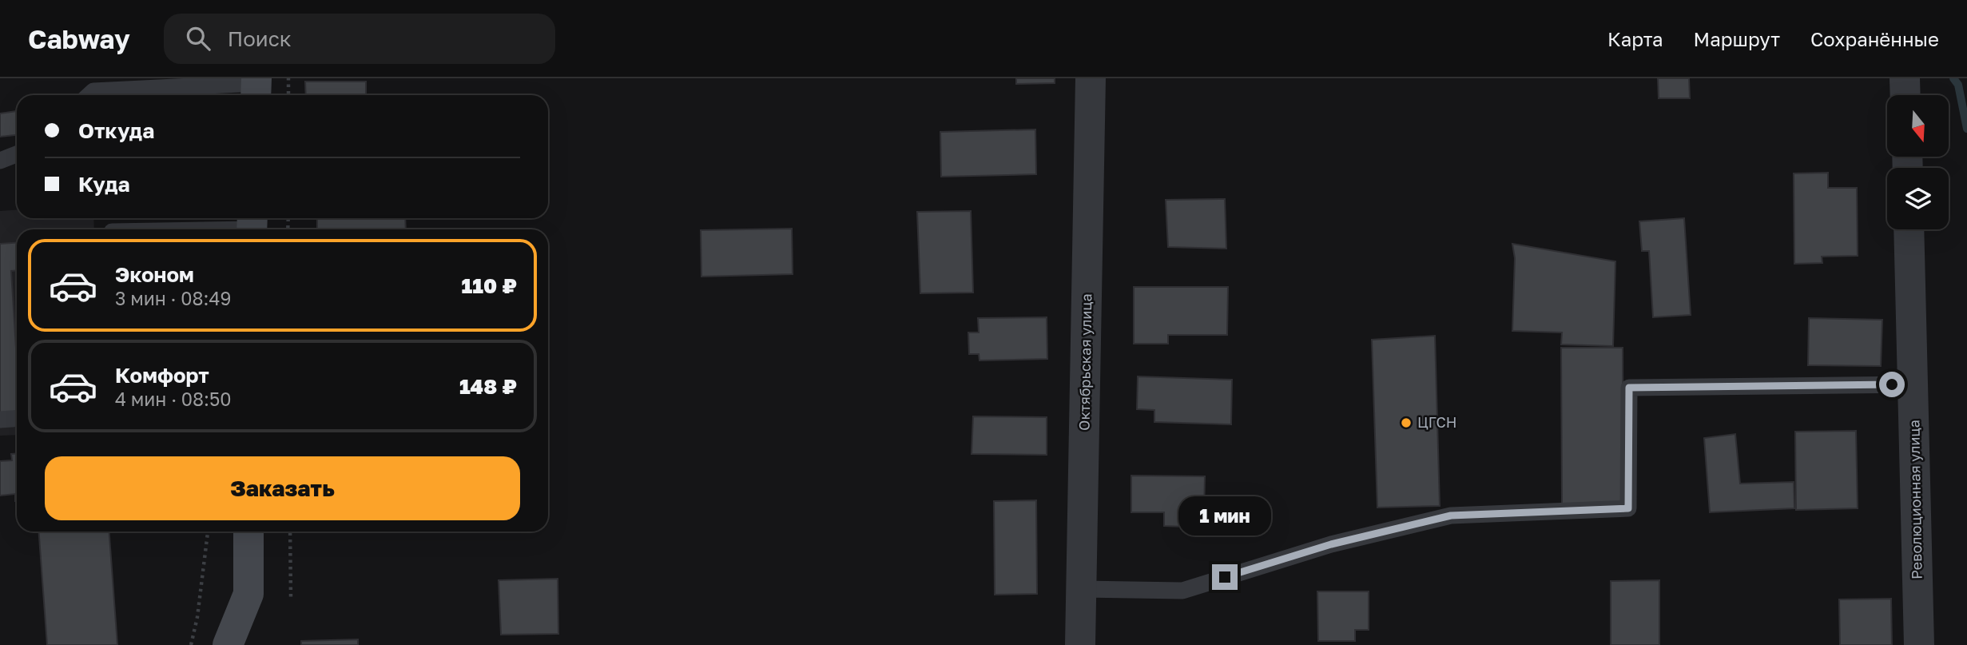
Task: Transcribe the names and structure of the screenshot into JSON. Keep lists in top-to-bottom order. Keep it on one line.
{"streets":{"street":["Октябрьская улица","Революционная улица"]},"places":["ЦГСН"],"north":"bottom","page":{"header":"Cabway","search":"Поиск","nav":["Карта","Маршрут","Сохранённые"],"banner":["Откуда","Куда"],"list":[{"name":"Эконом","note":"3 мин · 08:49","value":"110 ₽"},{"name":"Комфорт","note":"4 мин · 08:50","value":"148 ₽"}],"buttons":"Заказать","bubble":"1 мин"}}
